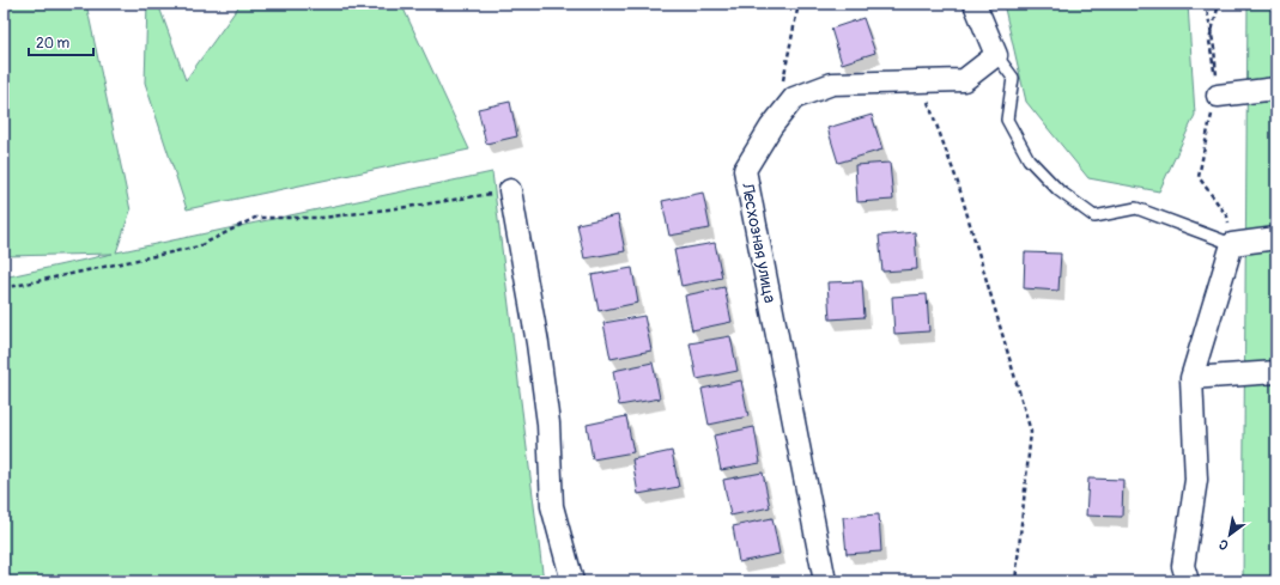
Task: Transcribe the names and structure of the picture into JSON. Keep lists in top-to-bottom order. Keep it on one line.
{"streets":{"street":["Лесхозная улица"]},"scale_bar":"20 m","north":"bottom left"}
